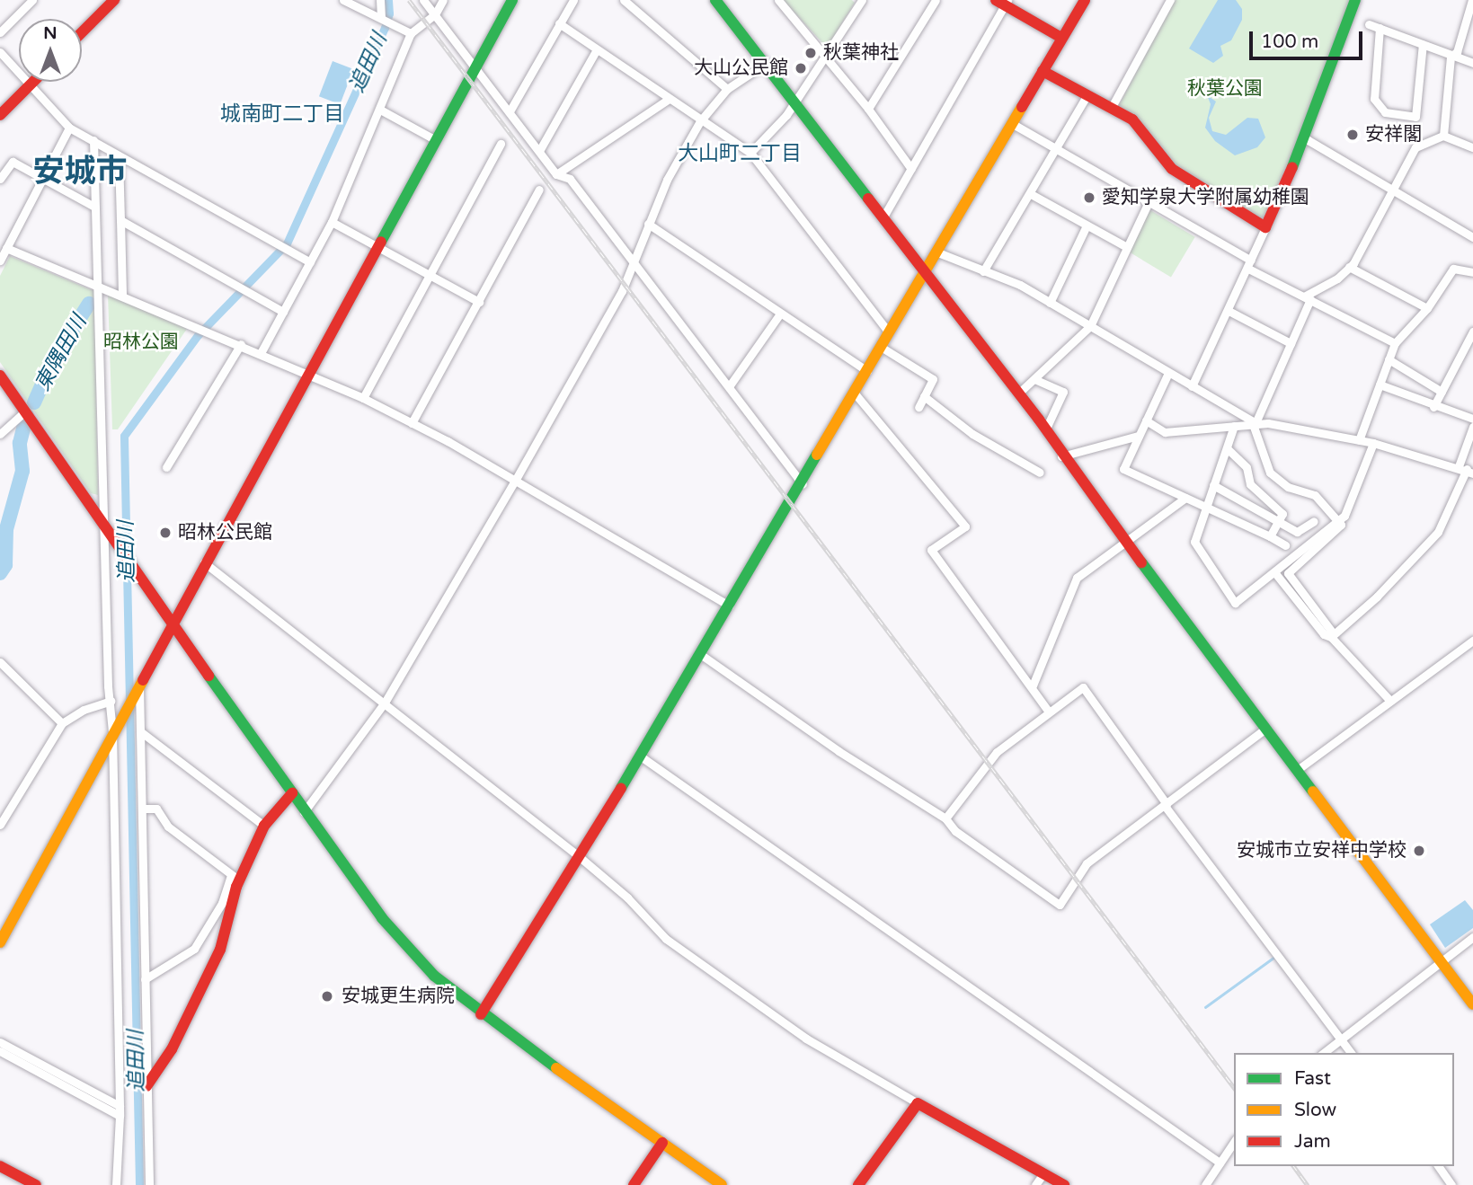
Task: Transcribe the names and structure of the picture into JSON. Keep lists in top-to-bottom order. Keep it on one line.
{"districts":["城南町二丁目","大山町二丁目","安城市"],"water":["追田川","東隅田川"],"parks":["秋葉公園","昭林公園"],"places":["秋葉神社","大山公民館","安祥閣","愛知学泉大学附属幼稚園","昭林公民館","安城市立安祥中学校","安城更生病院"],"legend":["Fast","Slow","Jam"],"scale_bar":"100 m","north":"top"}
